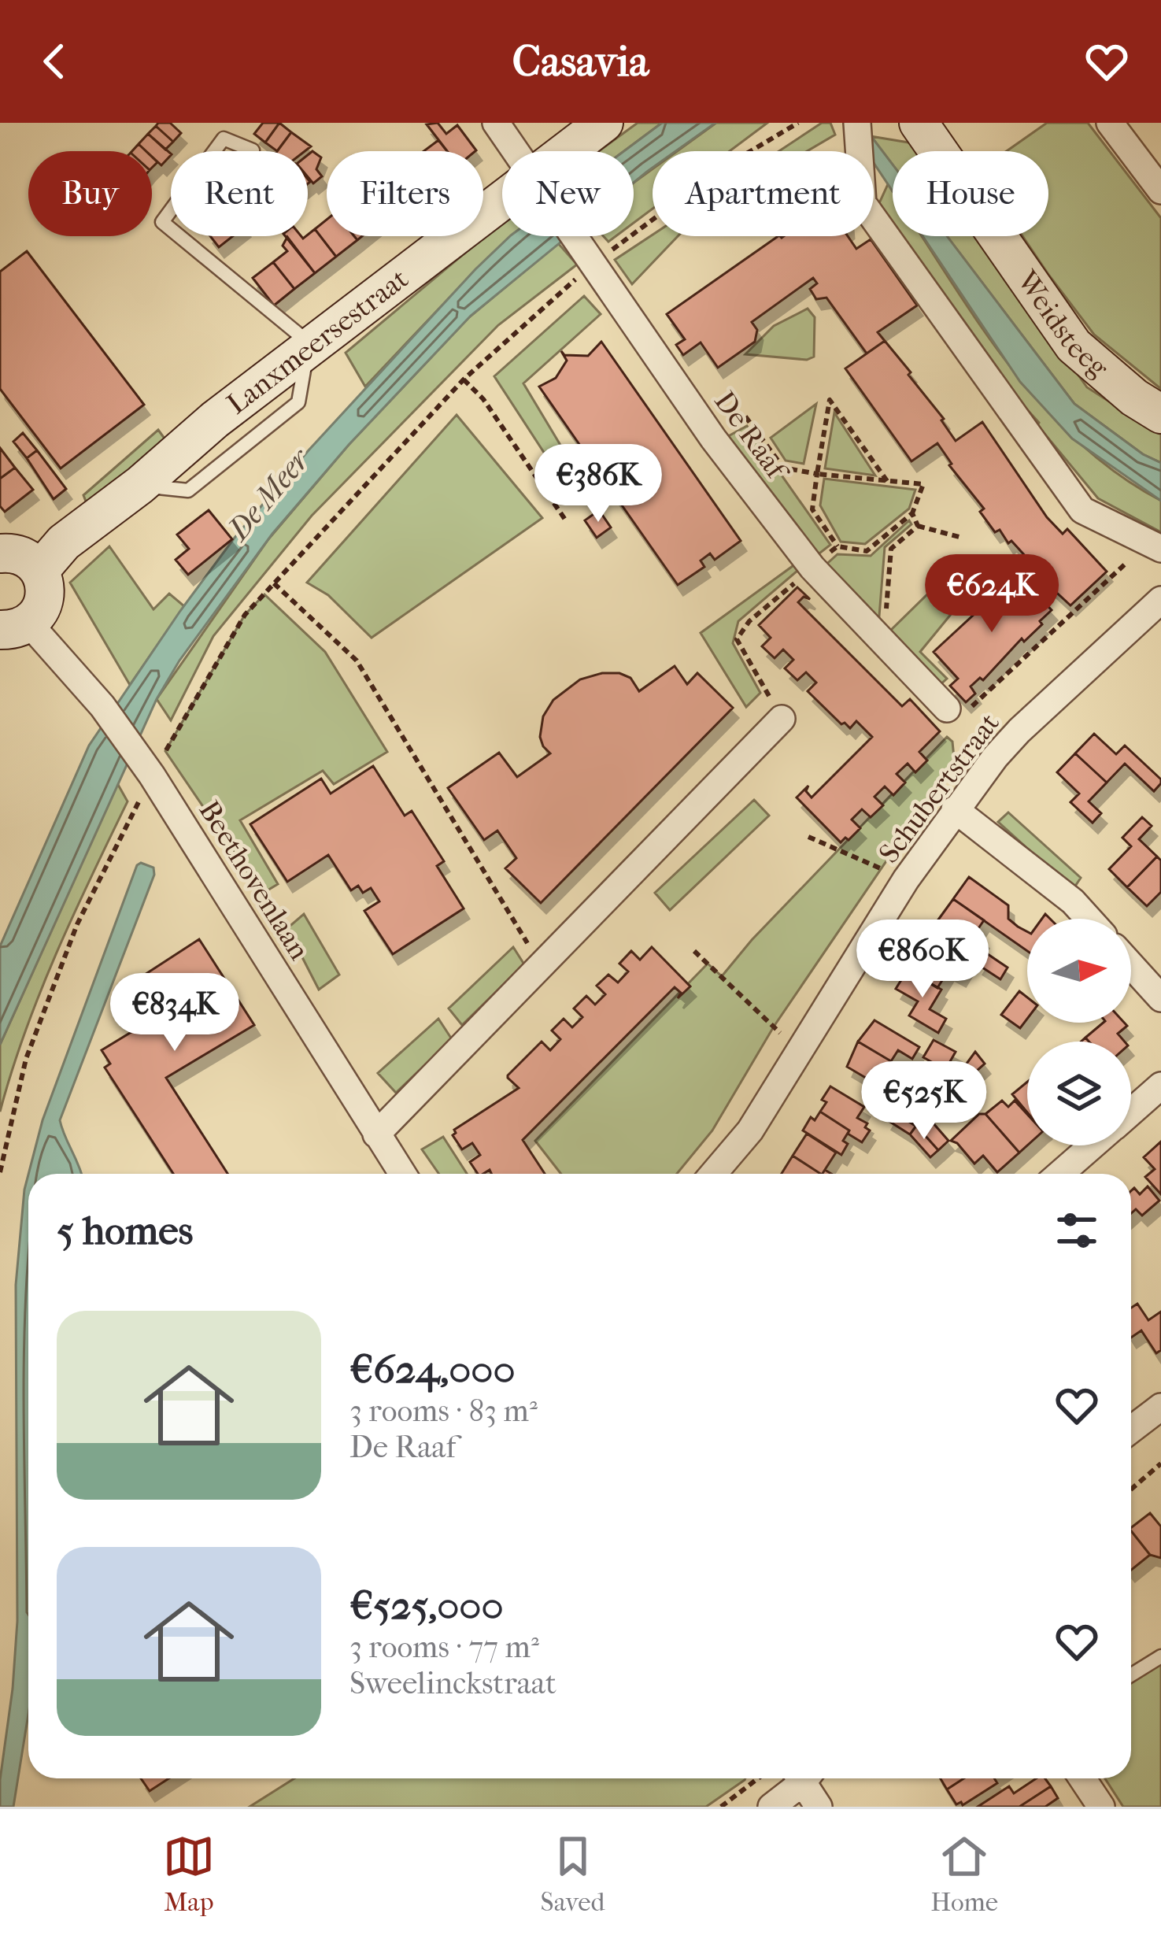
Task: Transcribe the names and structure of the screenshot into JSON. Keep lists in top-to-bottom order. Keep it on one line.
{"streets":{"street":["Weidsteeg","Lanxmeersestraat","De Raaf","Schubertstraat","Beethovenlaan"]},"water":["De Meer"],"north":"right","page":{"header":"Casavia","chip":["Buy","Rent","Filters","New","Apartment","House"],"price":["€386K","€624K","€860K","€834K","€525K"],"heading":"5 homes","list":[{"name":"€624,000","note":"3 rooms · 83 m² · De Raaf"},{"name":"€525,000","note":"3 rooms · 77 m² · Sweelinckstraat"}],"tabs":["Map","Saved","Home"]}}
